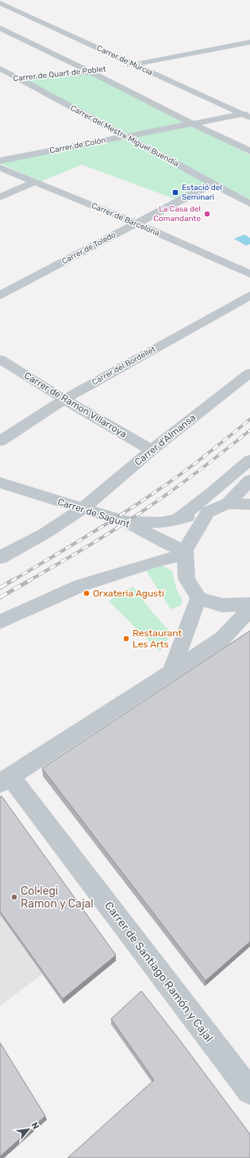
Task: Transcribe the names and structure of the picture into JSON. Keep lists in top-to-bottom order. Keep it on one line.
{"streets":{"street":["Carrer de Múrcia","Carrer de Quart de Poblet","Carrer del Mestre Miguel Buendía","Carrer de Colón","Carrer de Barcelona","Carrer de Toledo","Carrer del Bordellet","Carrer de Ramon Villarroya","Carrer d'Almansa","Carrer de Sagunt","Carrer de Santiago Ramón y Cajal"]},"crossings":[["Carrer de Múrcia","Carrer de Colón"],["Carrer de Quart de Poblet","Carrer del Mestre Miguel Buendía"],["Carrer del Mestre Miguel Buendía","Carrer de Colón"],["Carrer del Mestre Miguel Buendía","Carrer de Toledo"],["Carrer de Barcelona","Carrer de Toledo"],["Carrer del Bordellet","Carrer de Ramon Villarroya"],["Carrer de Ramon Villarroya","Carrer d'Almansa"],["Carrer d'Almansa","Carrer de Sagunt"]],"places":{"transit":["Estació del Seminari"],"other":["La Casa del Comandante","Orxateria Agustí","Restaurant Les Arts","Col·legi Ramon y Cajal"]},"north":"top right"}
